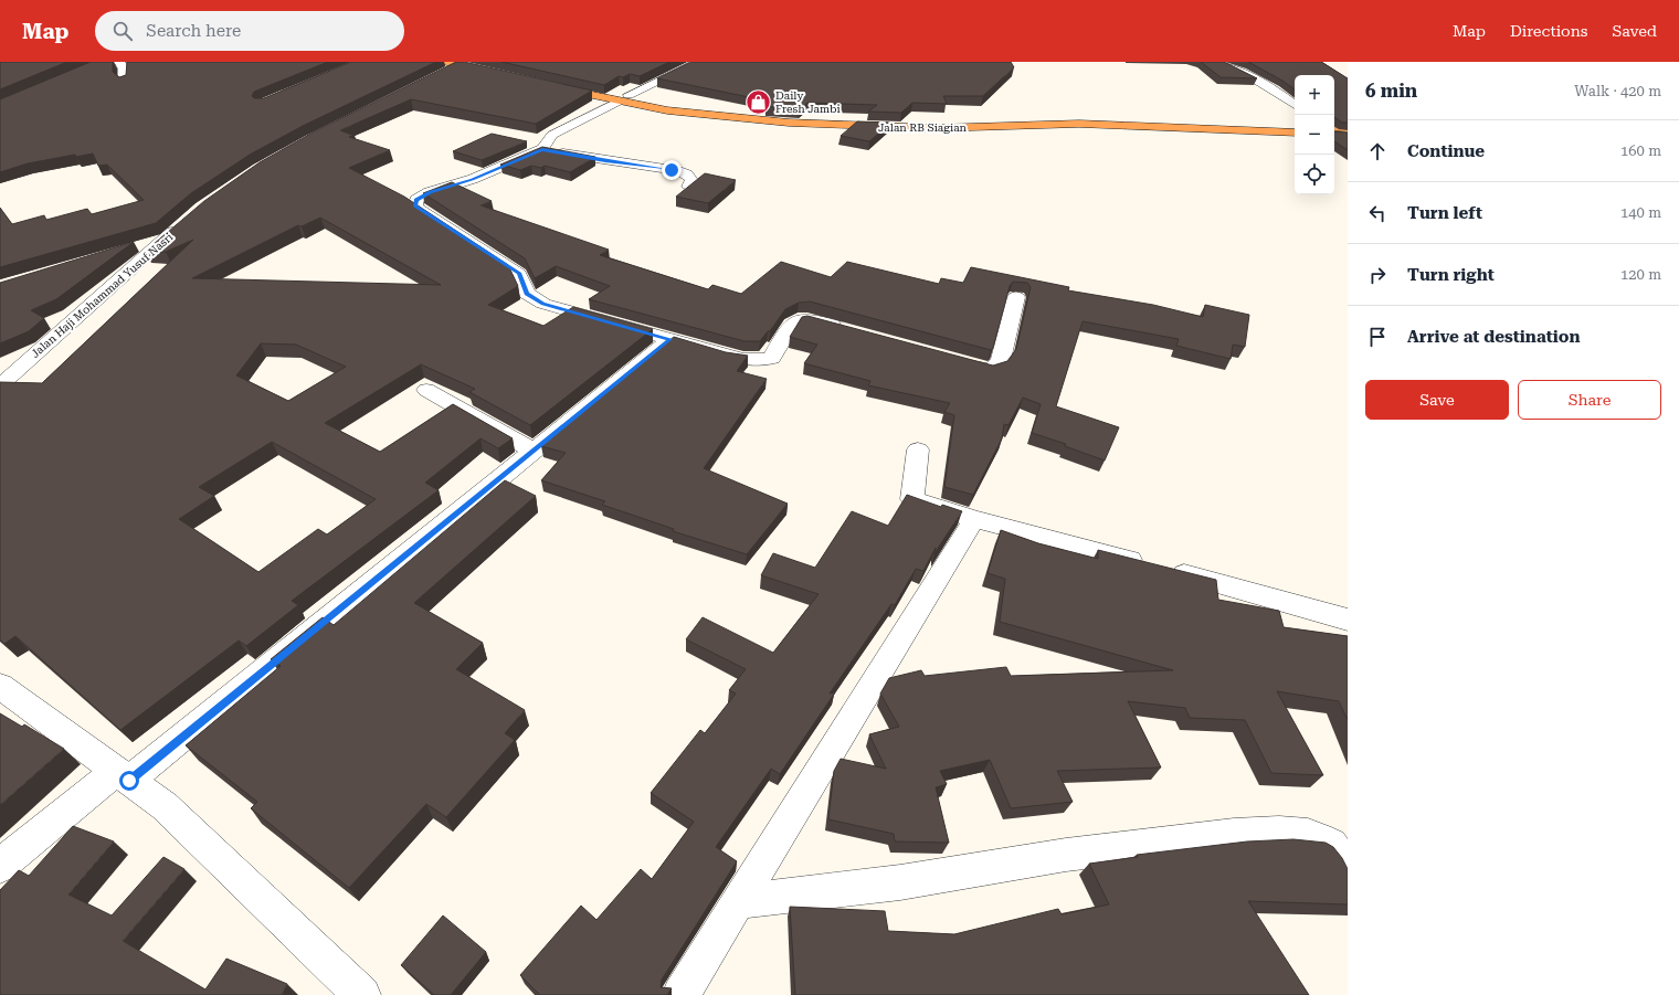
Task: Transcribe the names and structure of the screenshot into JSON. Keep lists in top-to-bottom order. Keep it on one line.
{"streets":{"highway":["Jalan RB Siagian"],"street":["Jalan Haji Mohammad Yusuf Nasri"]},"places":{"shop":["Daily Fresh Jambi"]},"page":{"header":"Map","search":"Search here","nav":["Map","Directions","Saved"],"heading":["6 min","Walk · 420 m"],"map_buttons":["+","−"],"list":[["Continue","160 m"],["Turn left","140 m"],["Turn right","120 m"],"Arrive at destination"],"buttons":["Save","Share"]}}
